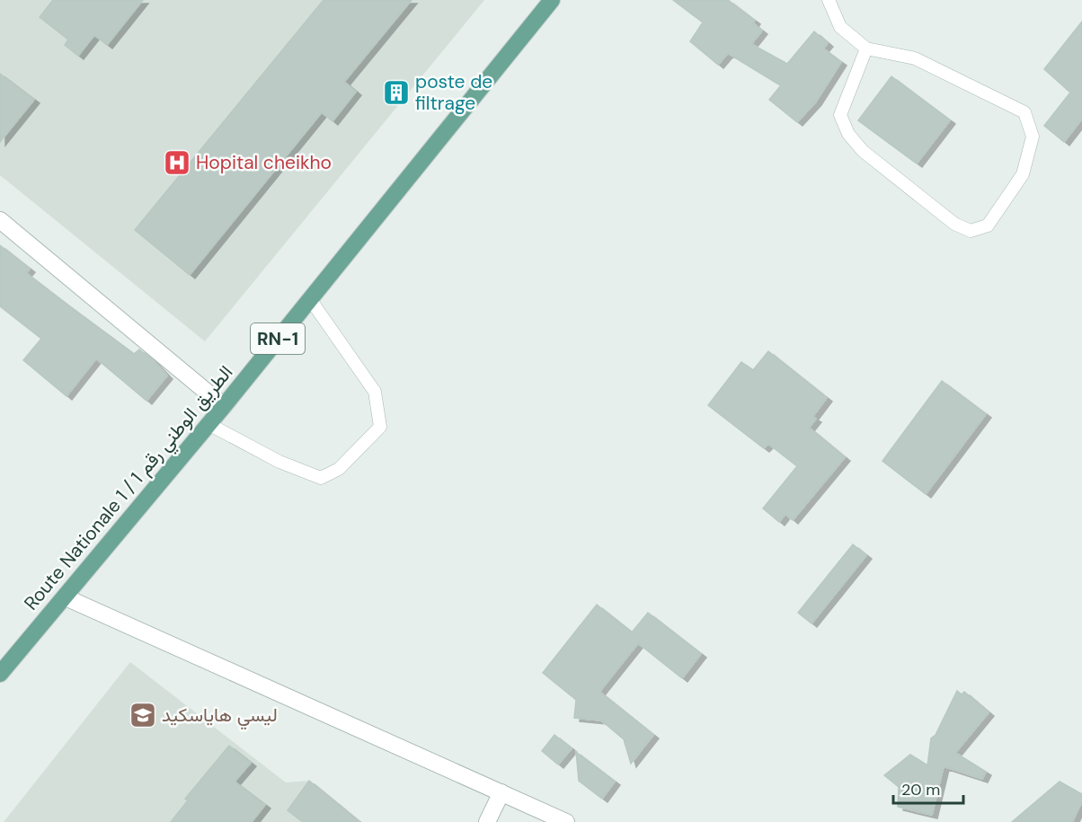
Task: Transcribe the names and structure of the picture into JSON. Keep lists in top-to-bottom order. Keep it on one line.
{"streets":{"main road":["RN-1","Route Nationale 1 / الطريق الوطني رقم 1"]},"places":{"building":["poste de filtrage"],"hospital":["Hopital cheikho"],"school or university":["ليسي هاياسكيد"]},"scale_bar":"20 m"}
